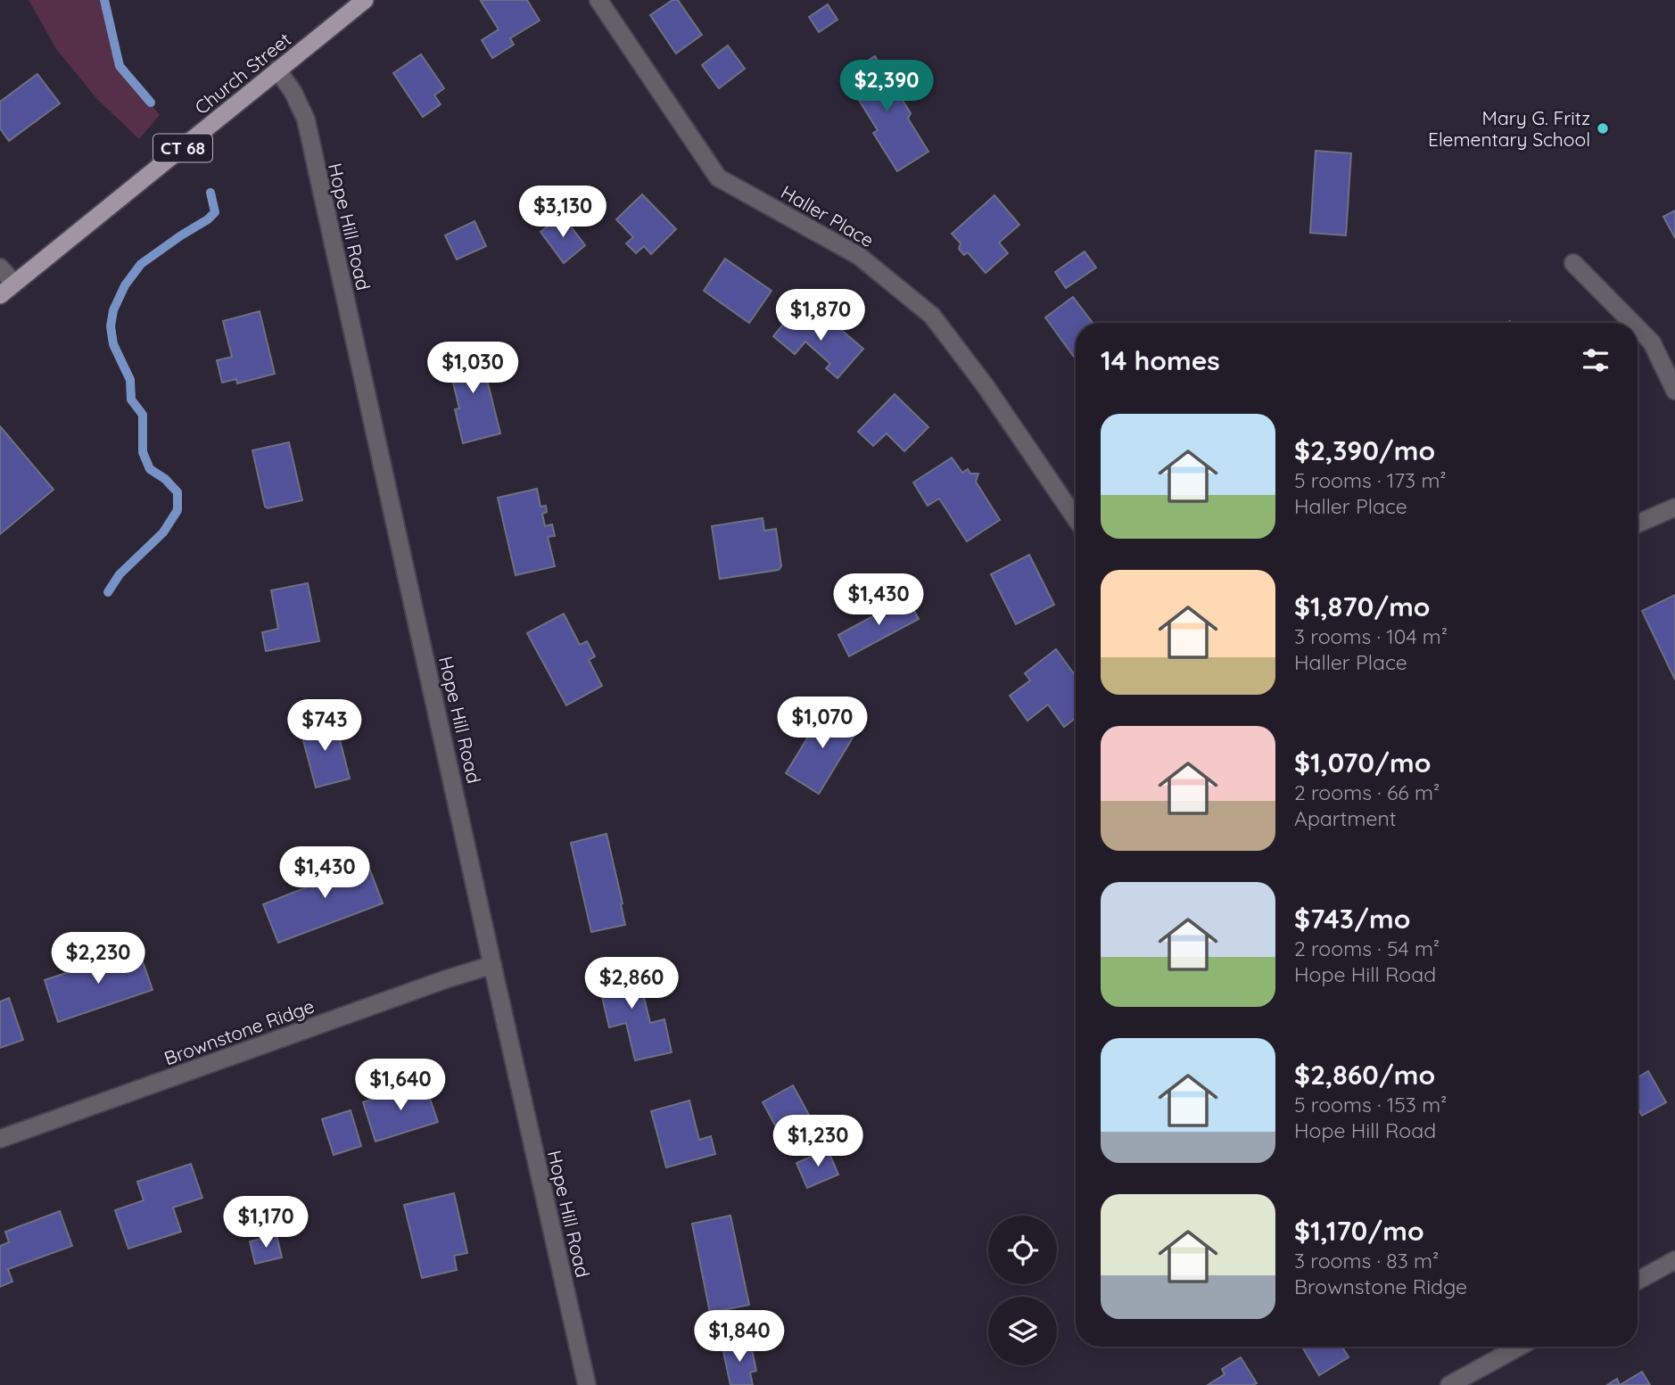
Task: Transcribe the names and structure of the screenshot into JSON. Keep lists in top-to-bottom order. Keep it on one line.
{"streets":{"main road":["Church Street","CT 68"],"street":["Haller Place","Hope Hill Road","Brownstone Ridge"]},"crossings":[["Church Street","Hope Hill Road"],["Hope Hill Road","Brownstone Ridge"]],"places":["Mary G. Fritz Elementary School"],"page":{"price":["$2,390","$3,130","$1,870","$1,030","$1,430","$1,070","$743","$1,430","$2,230","$2,860","$1,640","$1,230","$1,170","$1,840"],"heading":"14 homes","list":[{"name":"$2,390/mo","note":"5 rooms · 173 m² · Haller Place"},{"name":"$1,870/mo","note":"3 rooms · 104 m² · Haller Place"},{"name":"$1,070/mo","note":"2 rooms · 66 m² · Apartment"},{"name":"$743/mo","note":"2 rooms · 54 m² · Hope Hill Road"},{"name":"$2,860/mo","note":"5 rooms · 153 m² · Hope Hill Road"},{"name":"$1,170/mo","note":"3 rooms · 83 m² · Brownstone Ridge"}]}}
